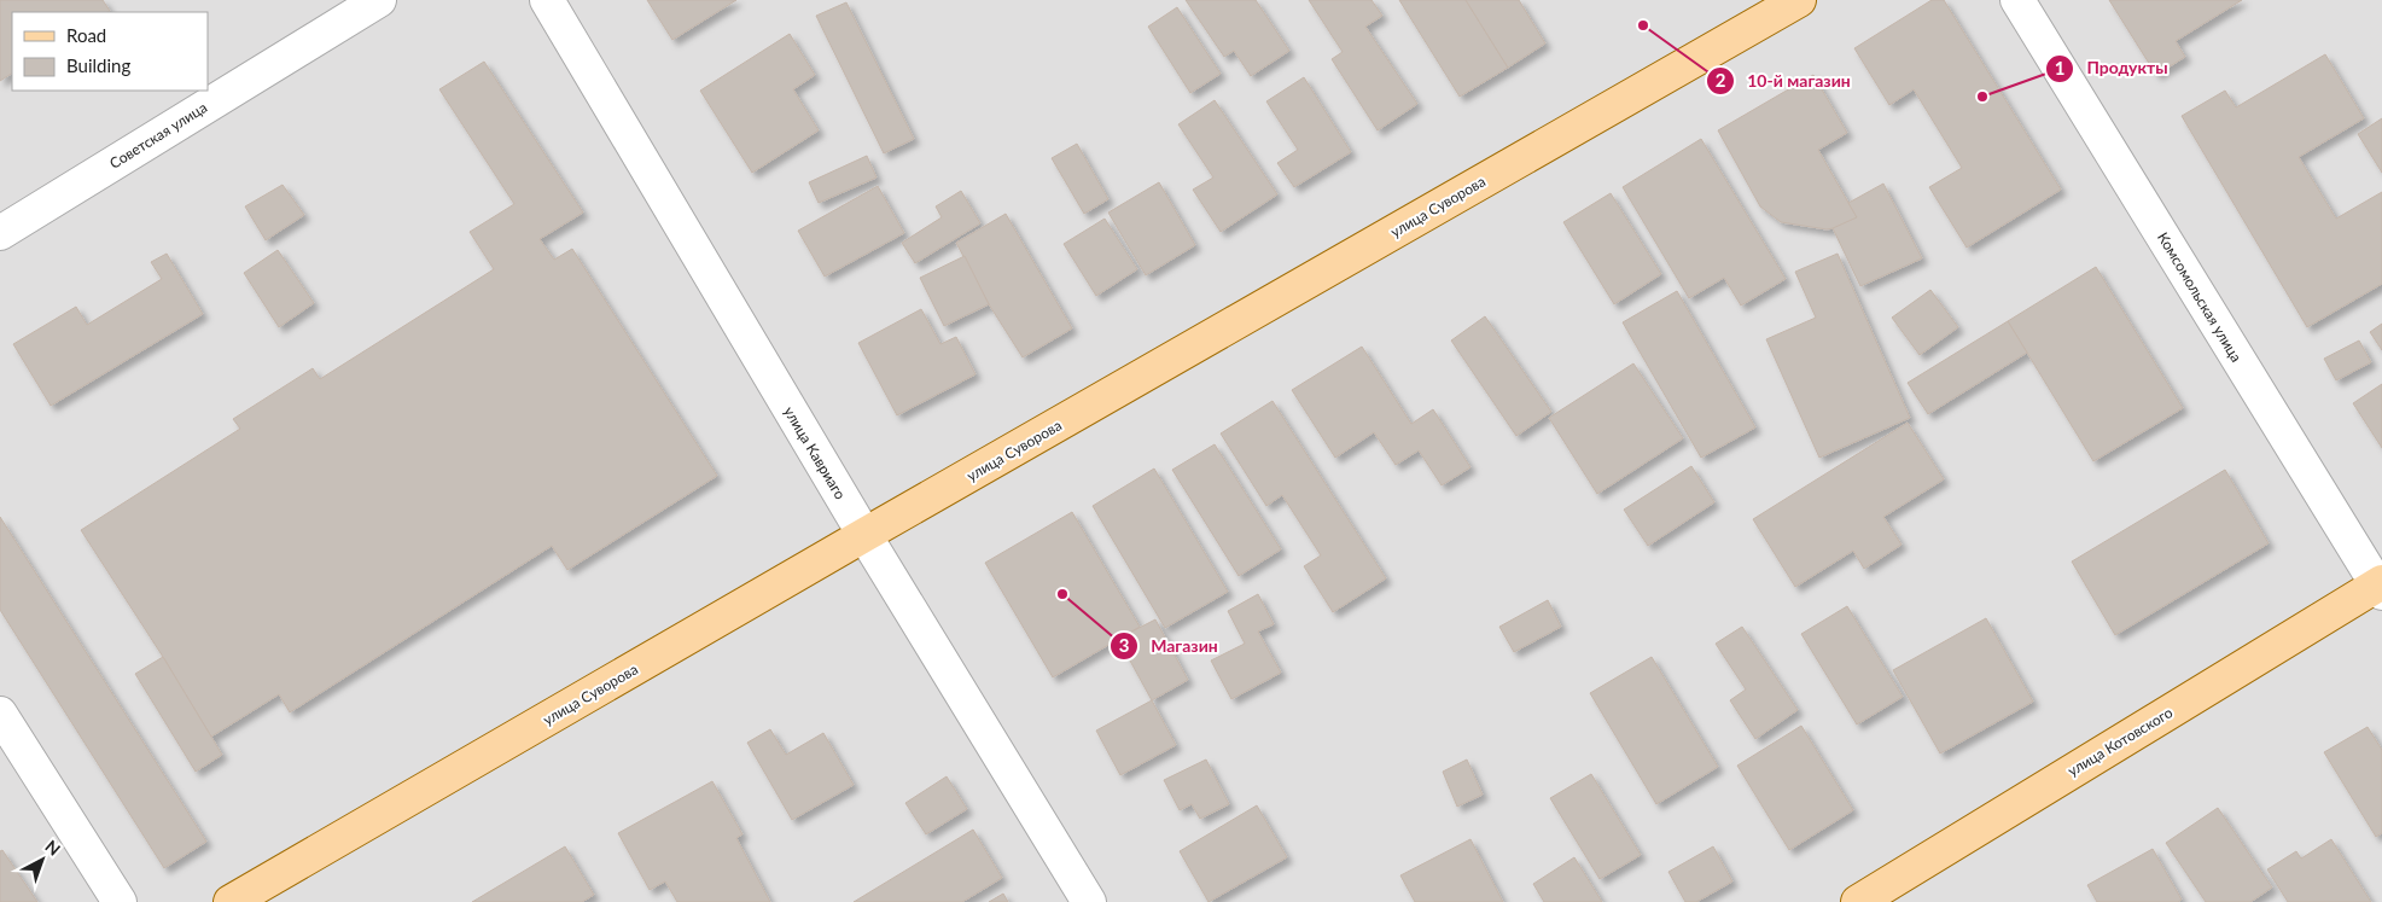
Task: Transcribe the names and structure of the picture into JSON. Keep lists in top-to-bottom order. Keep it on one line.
{"streets":{"main road":["улица Суворова","улица Котовского"],"street":["Советская улица","Комсомольская улица","улица Кавриаго"]},"crossings":[["улица Суворова","улица Кавриаго"],["Комсомольская улица","улица Котовского"]],"places":["10-й магазин","Продукты","Магазин"],"legend":["Road","Building"],"north":"top right"}
